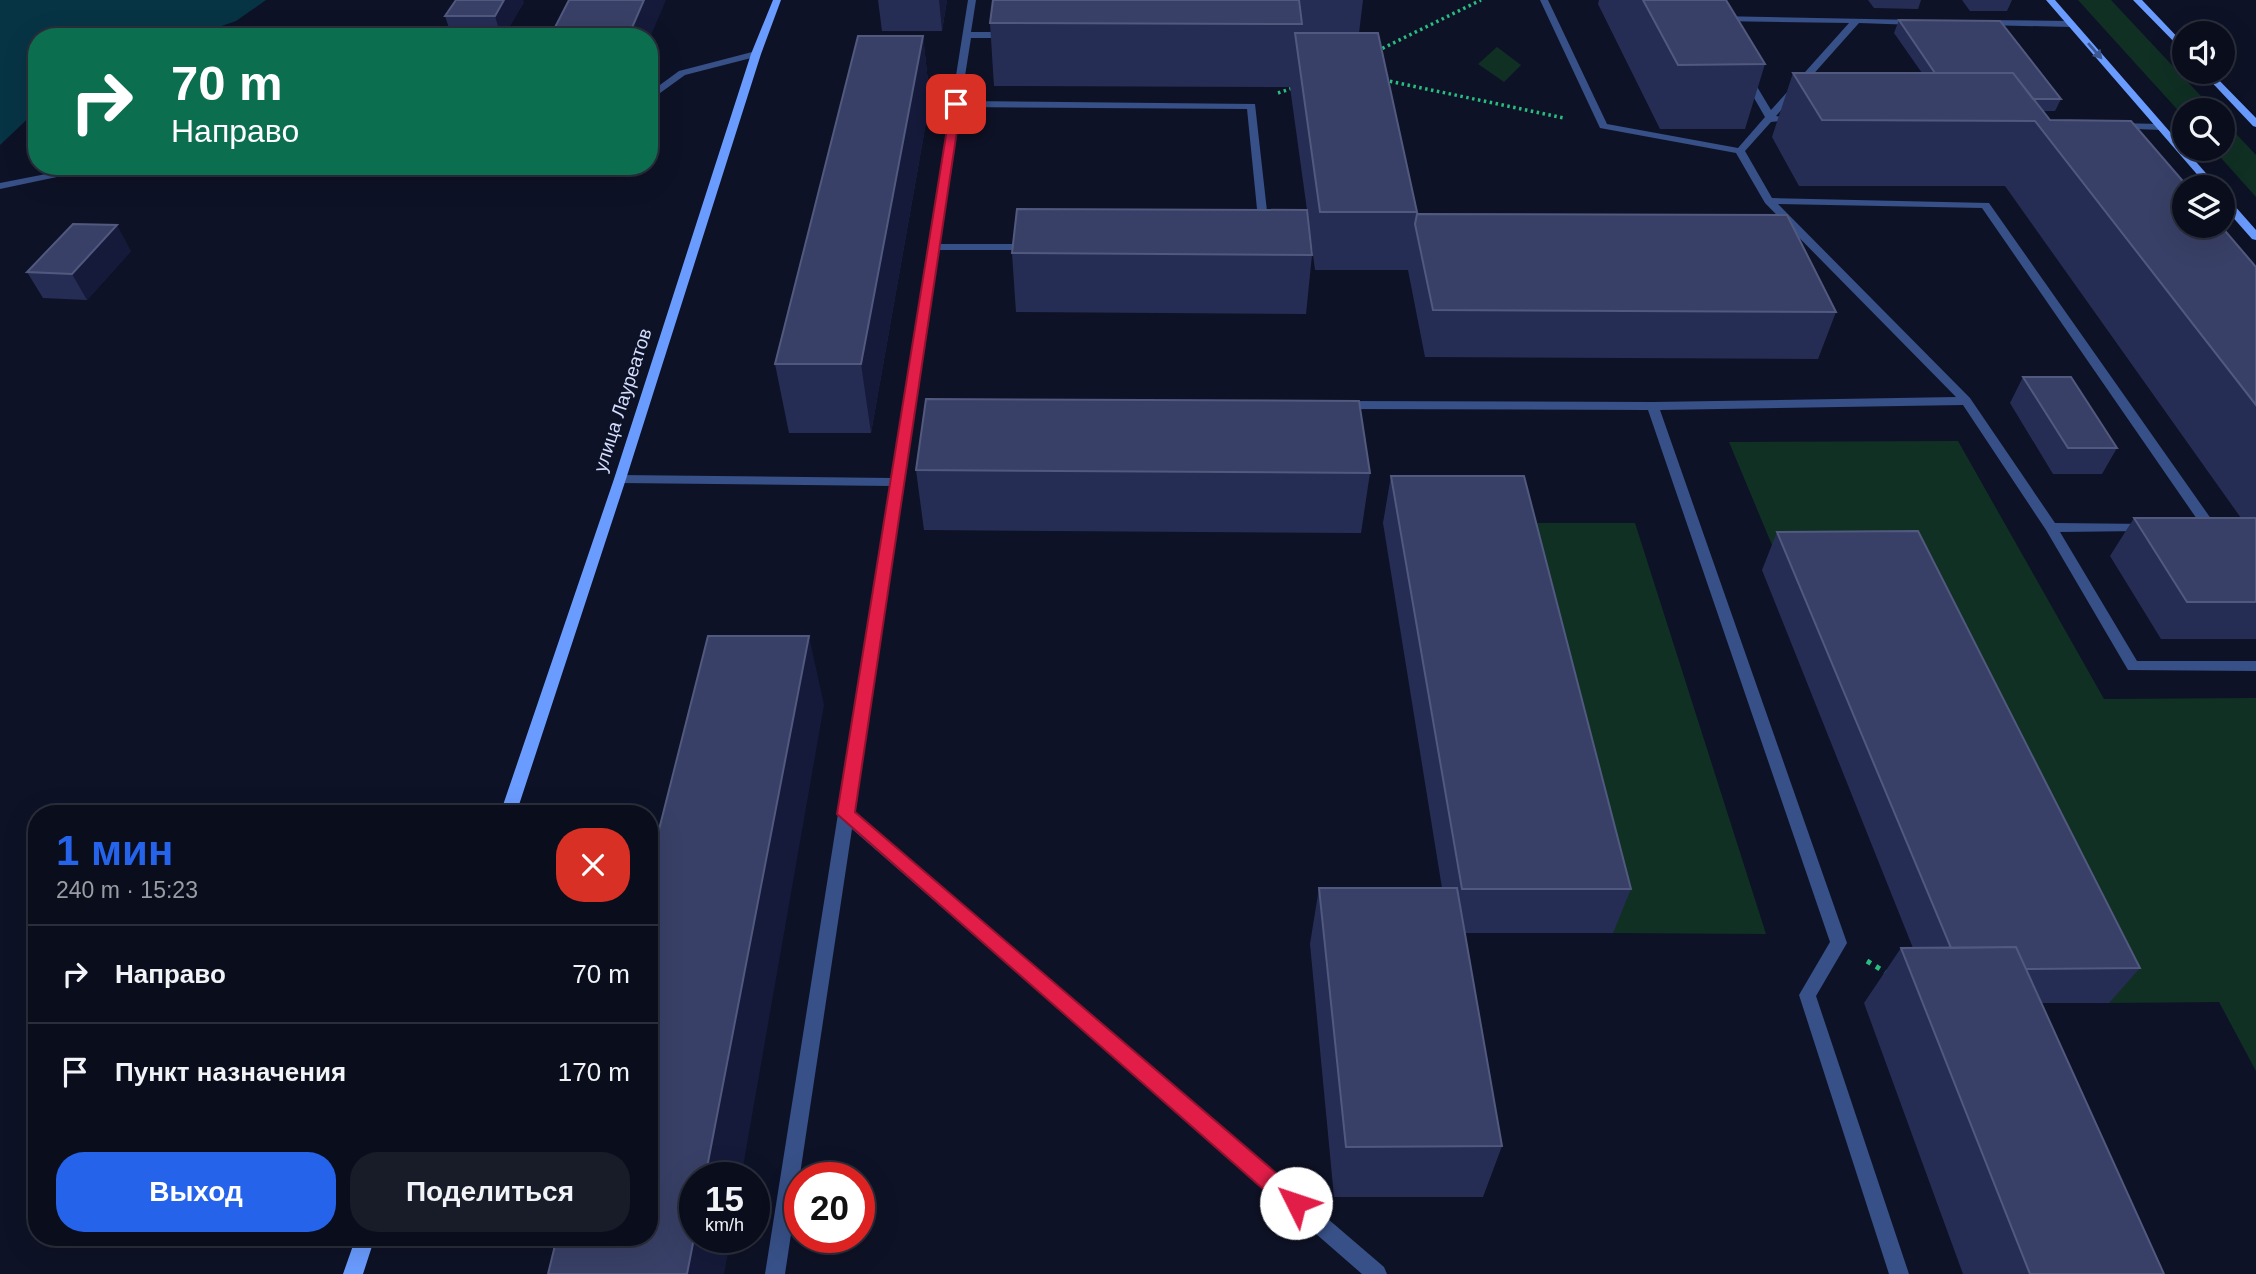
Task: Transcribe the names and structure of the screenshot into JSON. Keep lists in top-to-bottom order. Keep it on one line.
{"streets":{"street":["улица Лауреатов"]},"page":{"turn":["70 m","Направо"],"heading":["1 мин","240 m · 15:23"],"list":[{"name":"Направо","value":"70 m"},{"name":"Пункт назначения","value":"170 m"}],"buttons":["Выход","Поделиться"],"speed":"15 km/h","limit":"20"}}
